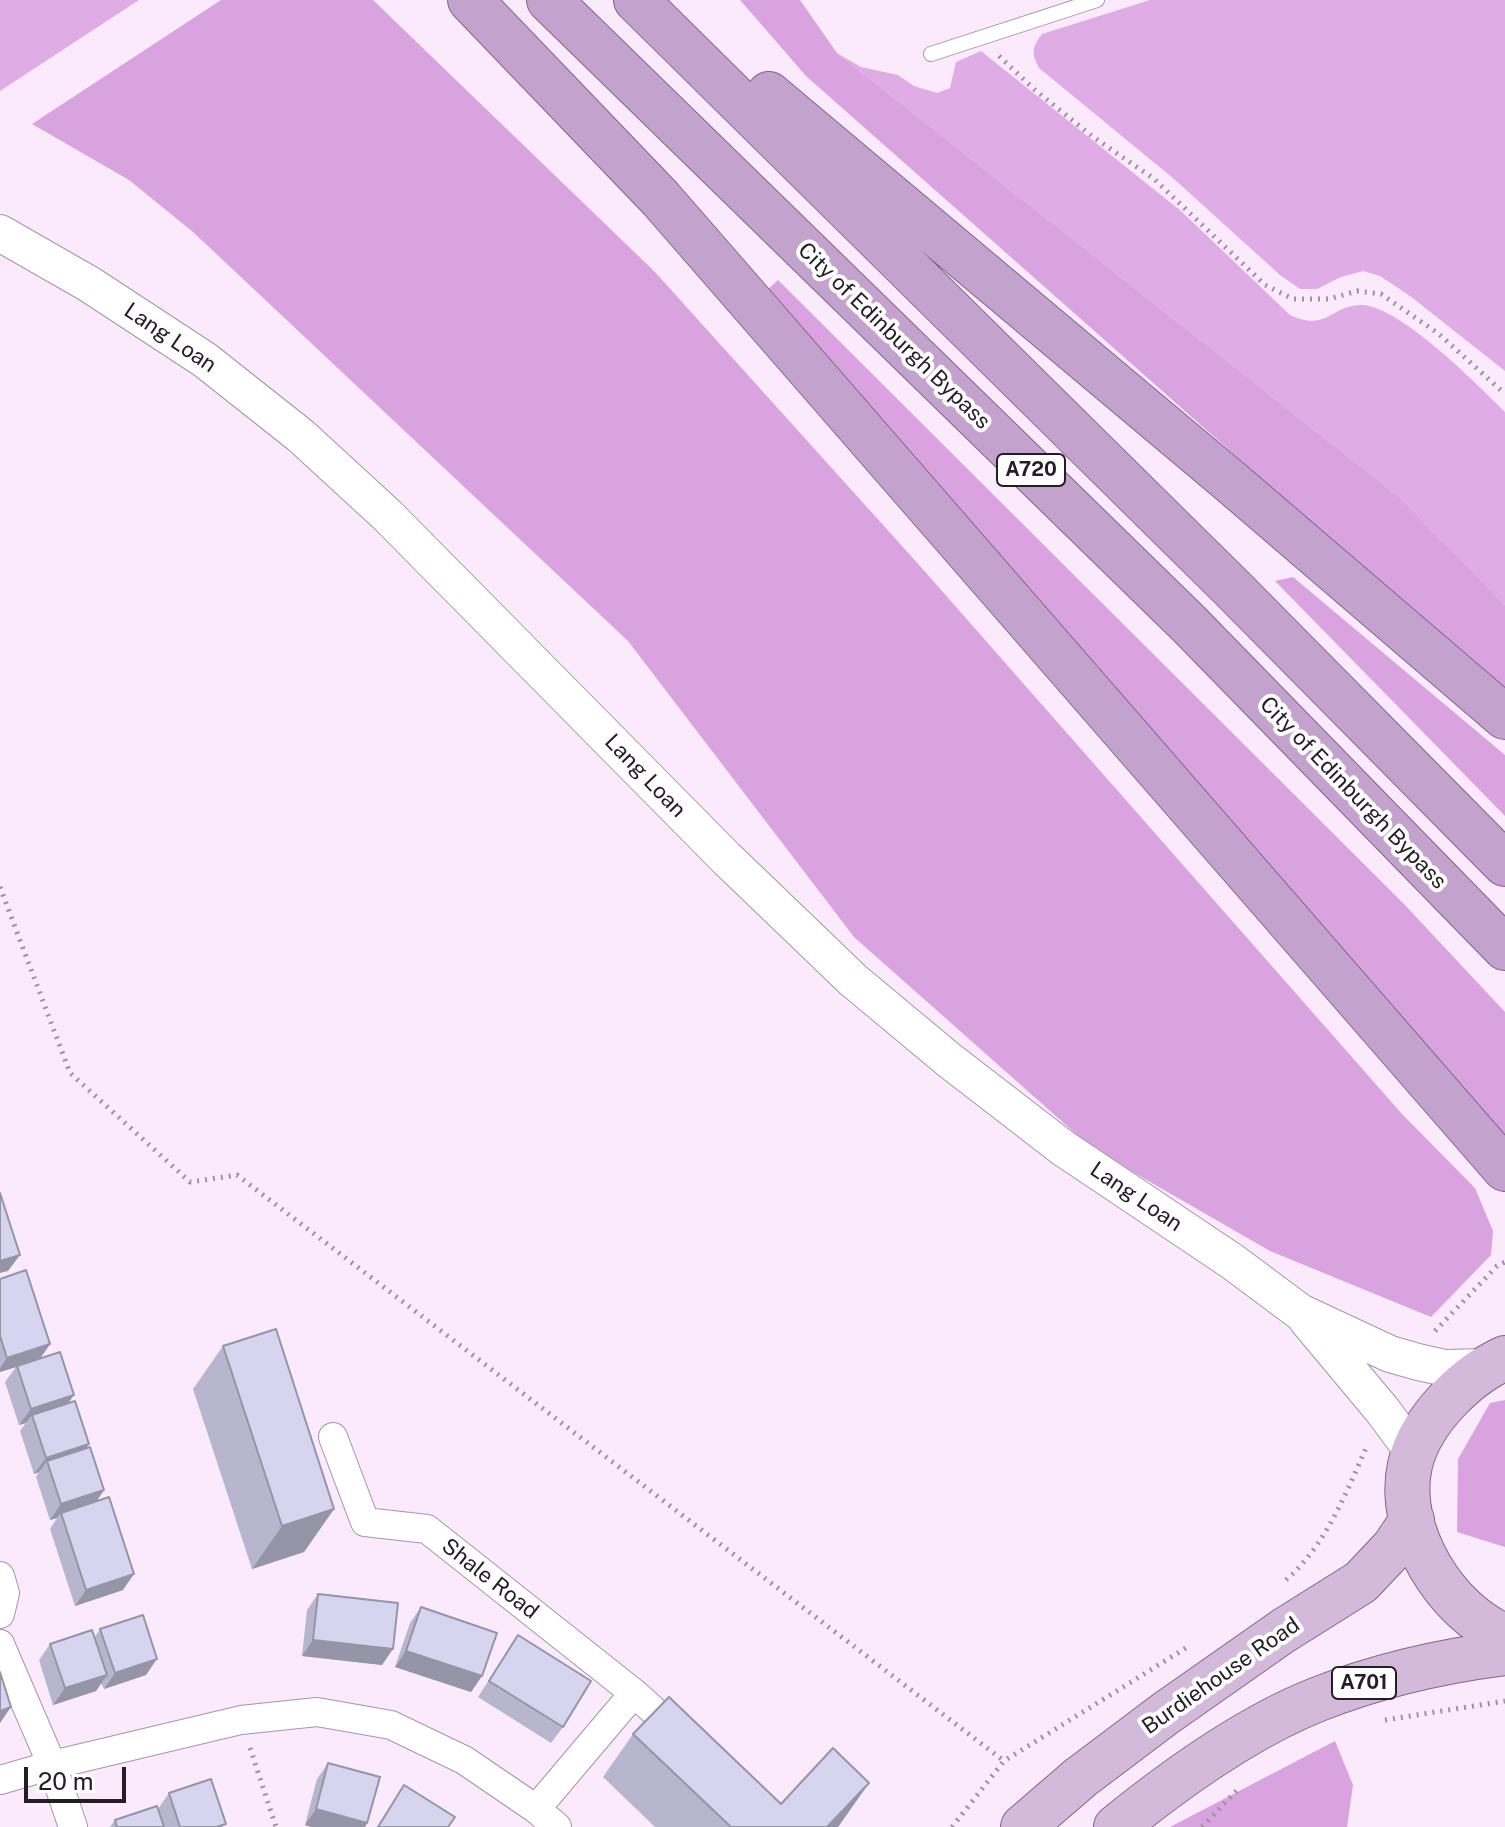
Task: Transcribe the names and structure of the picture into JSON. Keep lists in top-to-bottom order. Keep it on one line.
{"streets":{"highway":["City of Edinburgh Bypass","A720"],"main road":["Burdiehouse Road","A701"],"street":["Lang Loan","Shale Road"]},"scale_bar":"20 m"}
